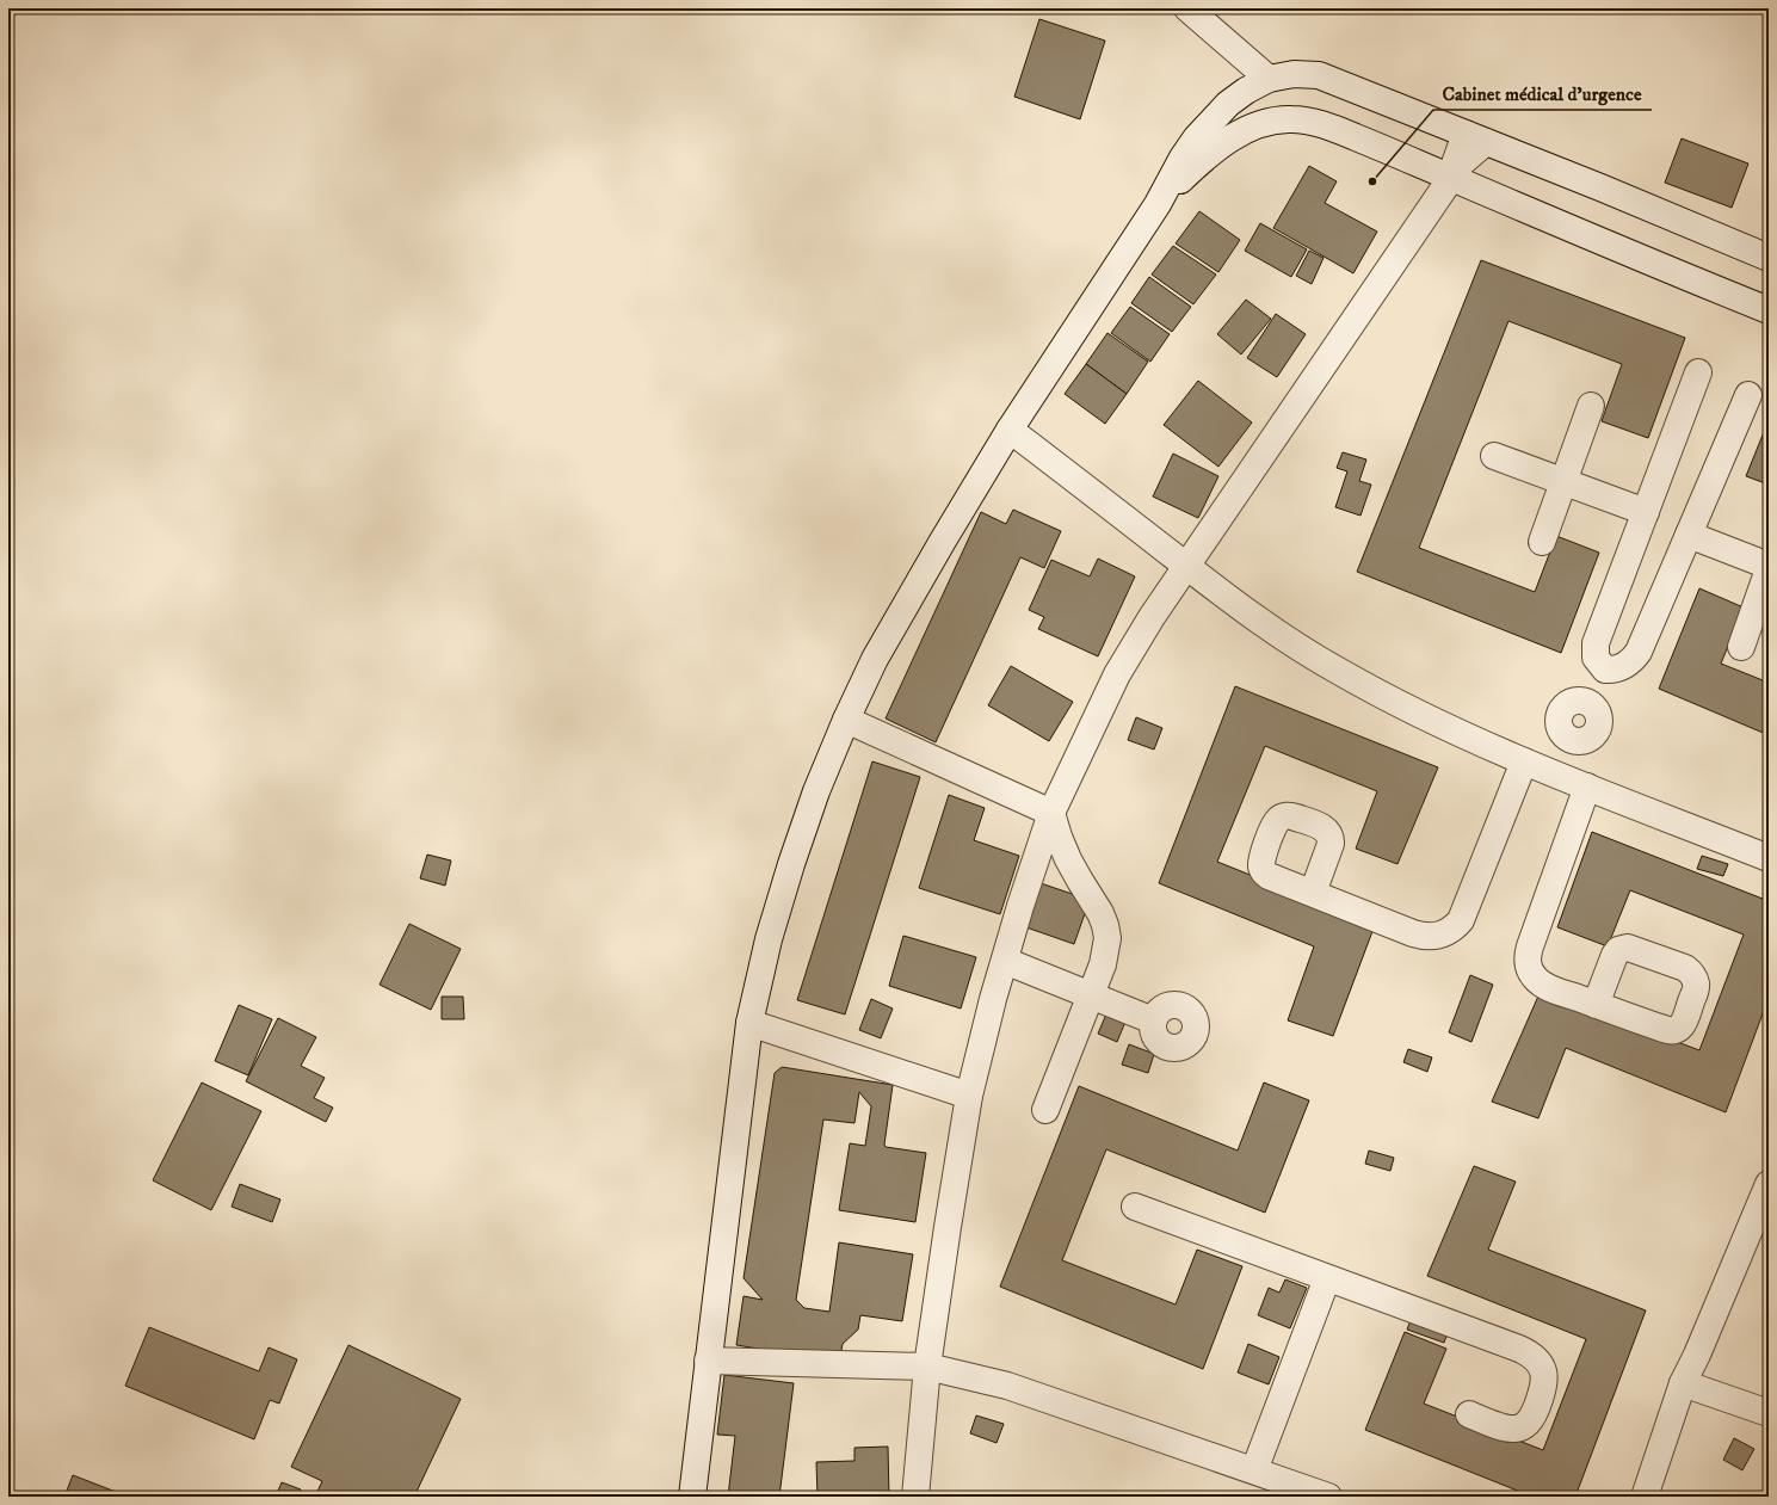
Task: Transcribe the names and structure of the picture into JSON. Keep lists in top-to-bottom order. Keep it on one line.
{"places":["Cabinet médical d'urgence"]}
